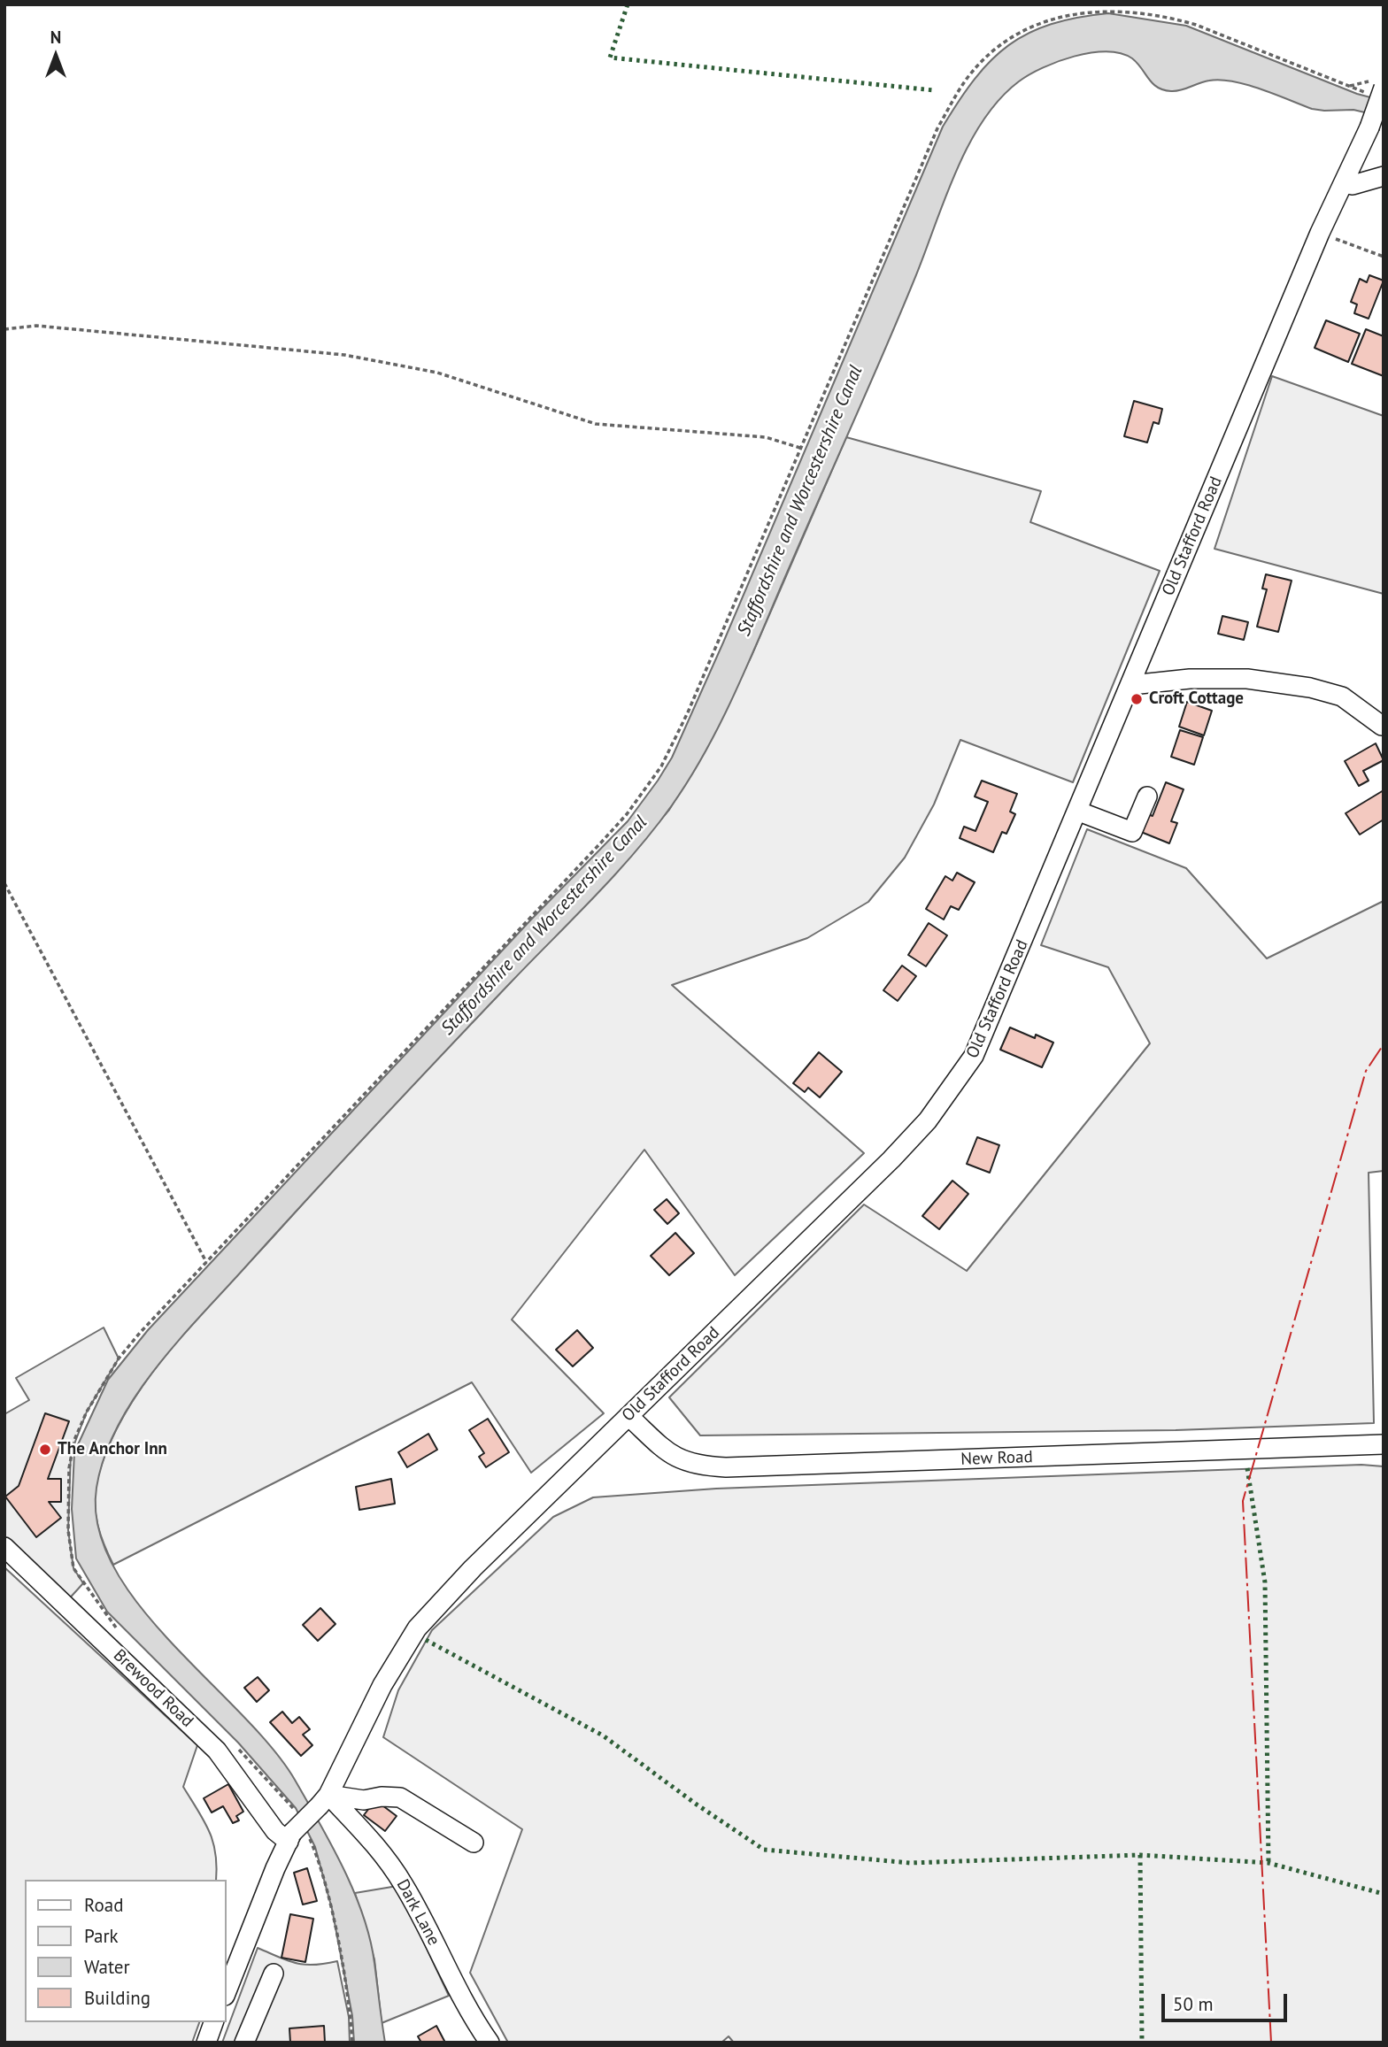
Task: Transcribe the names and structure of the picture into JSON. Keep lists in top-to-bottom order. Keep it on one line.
{"streets":{"street":["Old Stafford Road","New Road","Brewood Road","Dark Lane"]},"crossings":[["Old Stafford Road","New Road"],["Old Stafford Road","Brewood Road"],["Old Stafford Road","Dark Lane"]],"water":["Staffordshire and Worcestershire Canal"],"places":["Croft Cottage","The Anchor Inn"],"legend":["Road","Park","Water","Building"],"scale_bar":"50 m","north":"top"}
